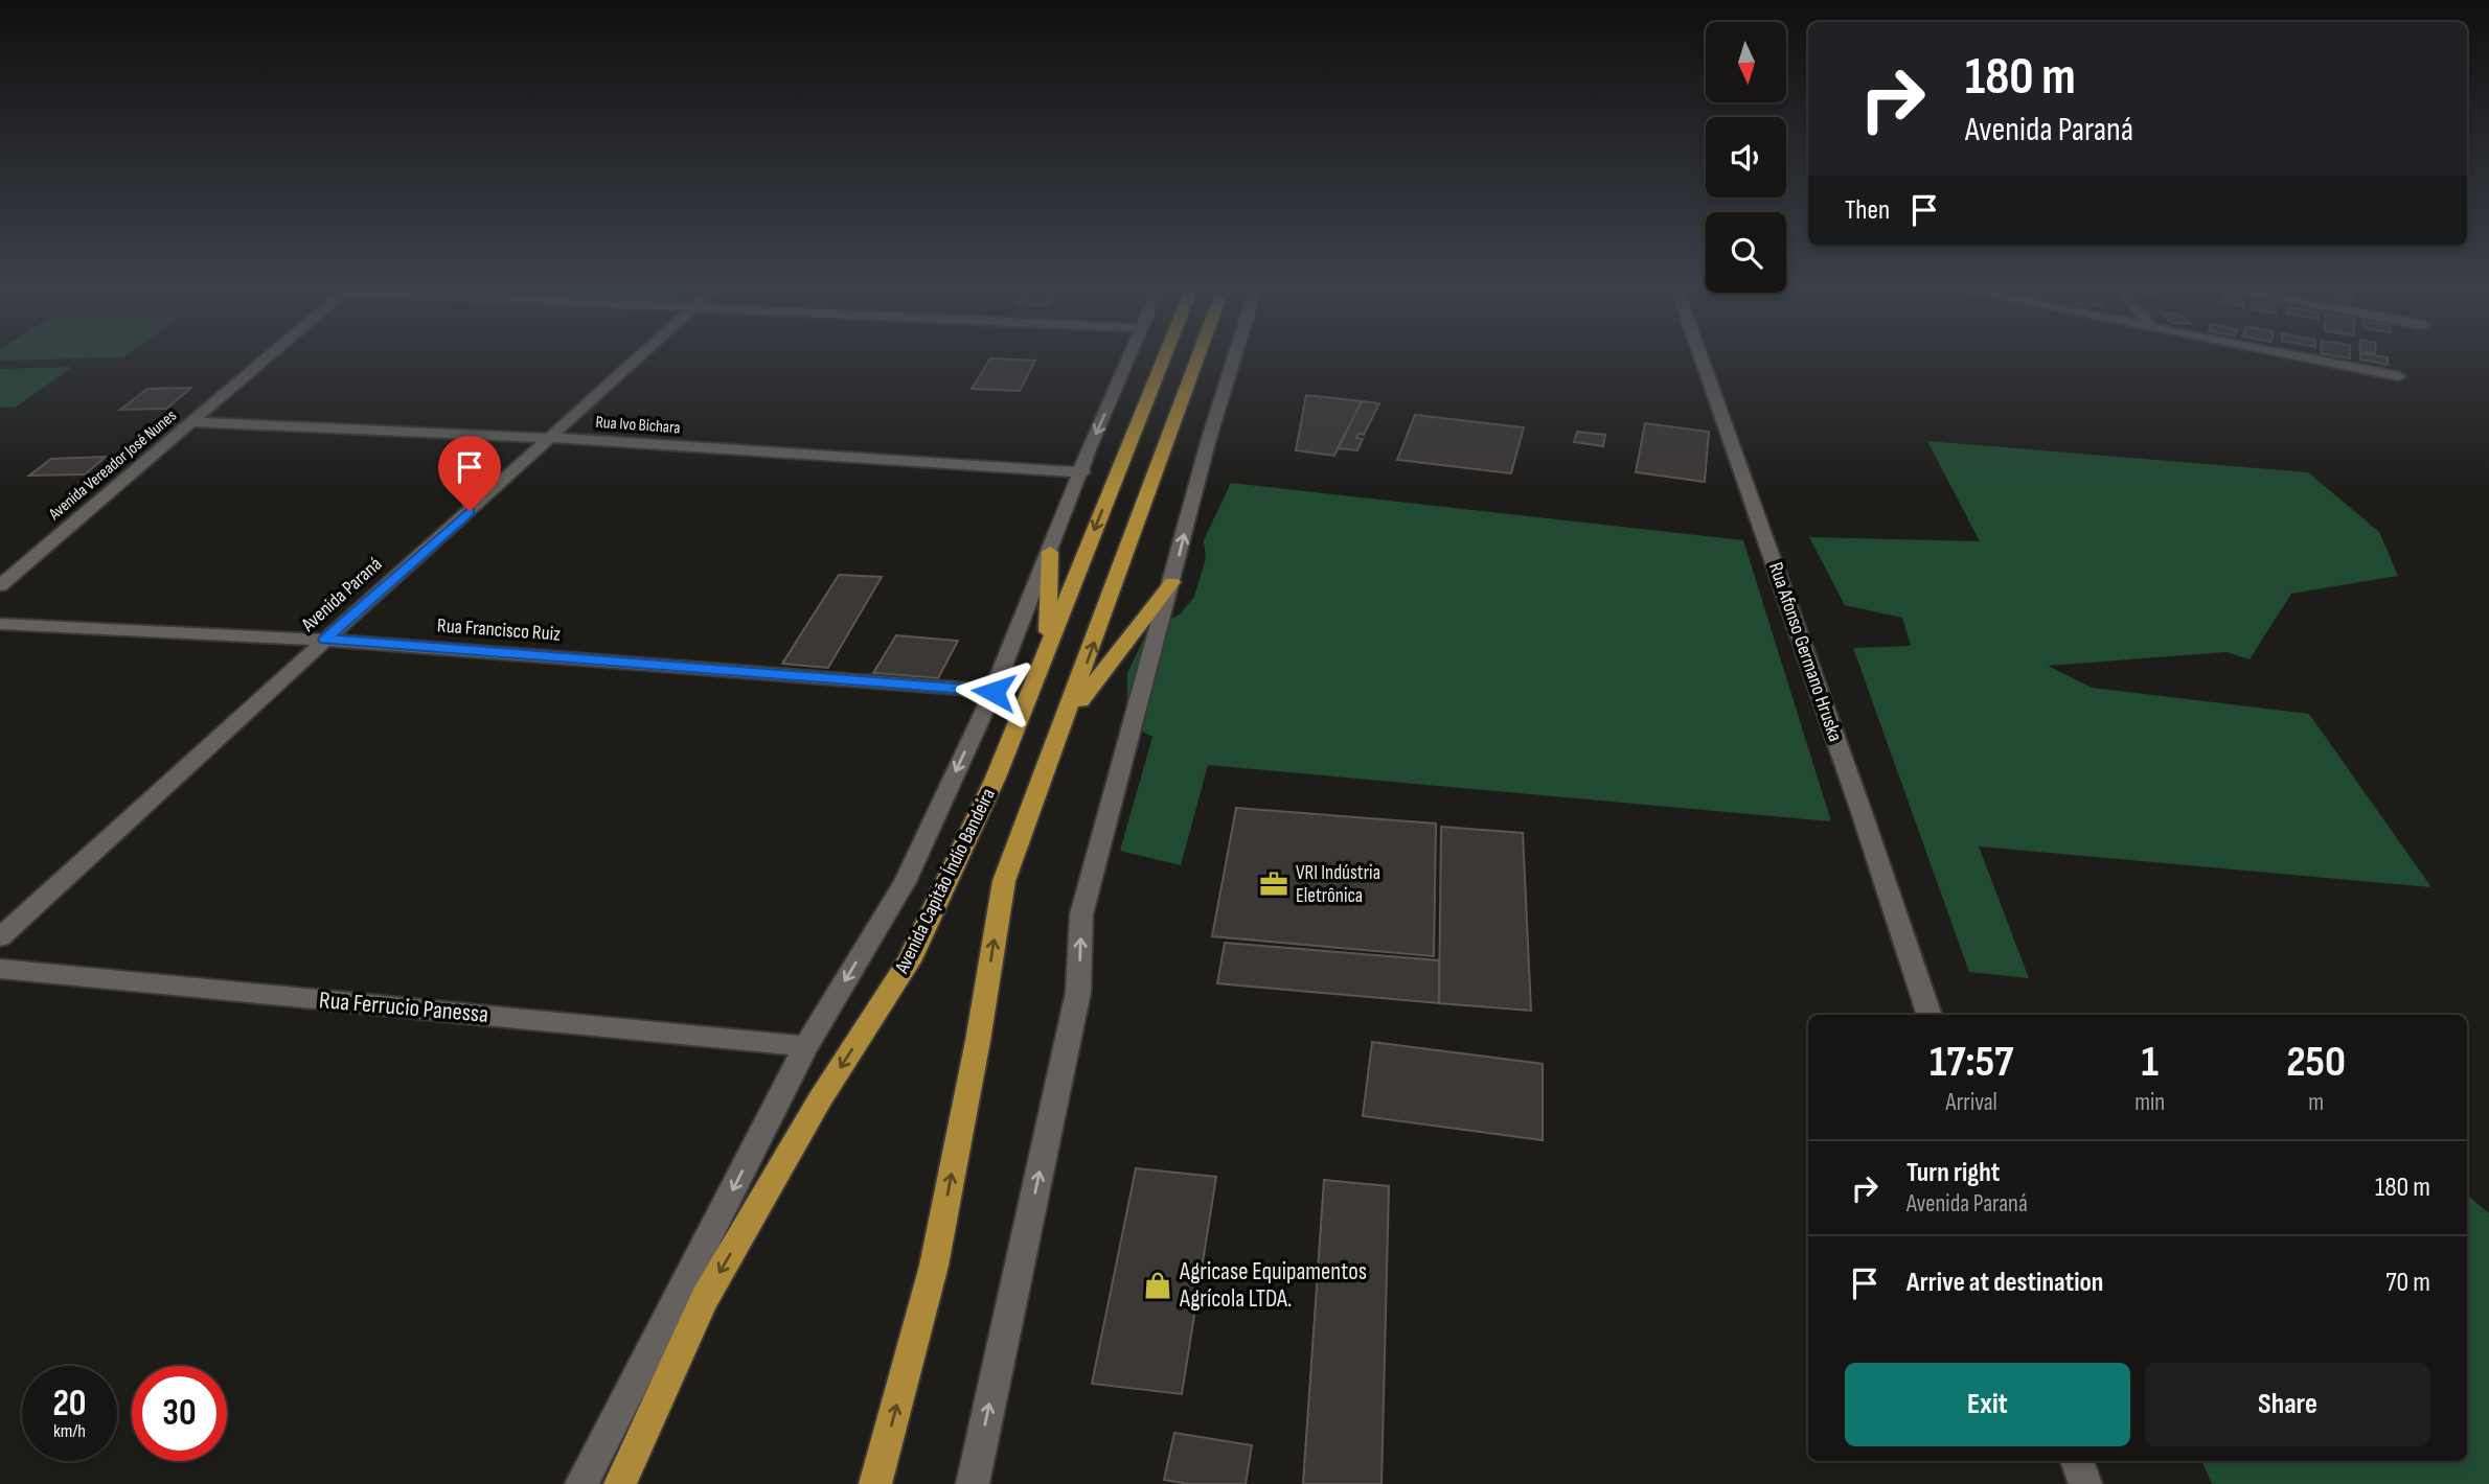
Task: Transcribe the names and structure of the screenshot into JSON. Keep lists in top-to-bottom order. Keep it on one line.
{"streets":{"main road":["Avenida Capitão Índio Bandeira"],"street":["Rua Ivo Bichara","Avenida Vereador José Nunes","Avenida Paraná","Rua Francisco Ruiz","Rua Afonso Germano Hruska","Rua Ferrucio Panessa"]},"crossings":[["Rua Ivo Bichara","Avenida Vereador José Nunes"],["Rua Ivo Bichara","Avenida Paraná"],["Avenida Paraná","Rua Francisco Ruiz"]],"places":{"office":["VRI Indústria Eletrônica"],"shop":["Agricase Equipamentos Agrícola LTDA."]},"north":"bottom","page":{"turn":["180 m","Avenida Paraná"],"then":"Then","eta":["17:57","Arrival","1","min","250","m"],"list":[{"name":"Turn right","note":"Avenida Paraná","value":"180 m"},{"name":"Arrive at destination","value":"70 m"}],"buttons":["Exit","Share"],"speed":"20 km/h","limit":"30"}}
